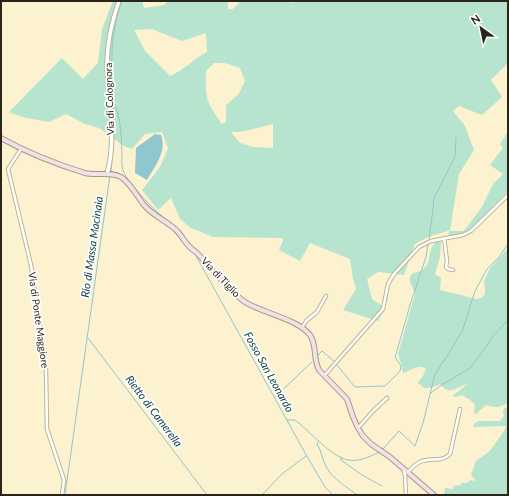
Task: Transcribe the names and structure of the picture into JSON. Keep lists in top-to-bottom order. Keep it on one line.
{"streets":{"main road":["Via di Tiglio"],"street":["Via di Colognora","Via di Ponte Maggiore"]},"crossings":[["Via di Colognora","Via di Tiglio"],["Via di Tiglio","Via di Ponte Maggiore"]],"water":["Rio di Massa Macinaia","Fosso San Leonardo","Rietto di Camerella"],"north":"top left"}
